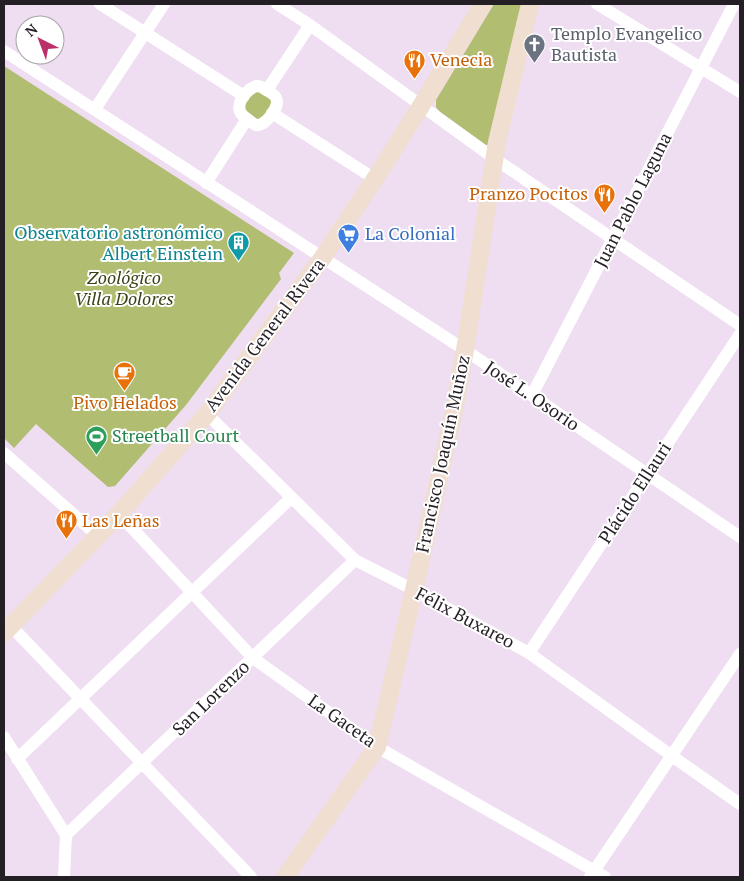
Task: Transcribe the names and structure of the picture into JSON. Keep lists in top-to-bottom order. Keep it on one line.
{"streets":{"street":["Juan Pablo Laguna","Avenida General Rivera","José L. Osorio","Francisco Joaquín Muñoz","Plácido Ellauri","Félix Buxareo","San Lorenzo","La Gaceta"]},"crossings":[["Juan Pablo Laguna","José L. Osorio"],["Avenida General Rivera","José L. Osorio"],["Avenida General Rivera","Félix Buxareo"],["Avenida General Rivera","La Gaceta"],["José L. Osorio","Francisco Joaquín Muñoz"],["José L. Osorio","Plácido Ellauri"],["Francisco Joaquín Muñoz","Félix Buxareo"],["Francisco Joaquín Muñoz","La Gaceta"],["Plácido Ellauri","Félix Buxareo"],["Félix Buxareo","San Lorenzo"],["San Lorenzo","La Gaceta"]],"parks":["Zoológico Villa Dolores"],"places":{"church":["Templo Evangelico Bautista"],"restaurant":["Venecia","Pranzo Pocitos","Las Leñas"],"supermarket":["La Colonial"],"building":["Observatorio astronómico Albert Einstein"],"cafe":["Pivo Helados"],"sports":["Streetball Court"]},"north":"top left"}
